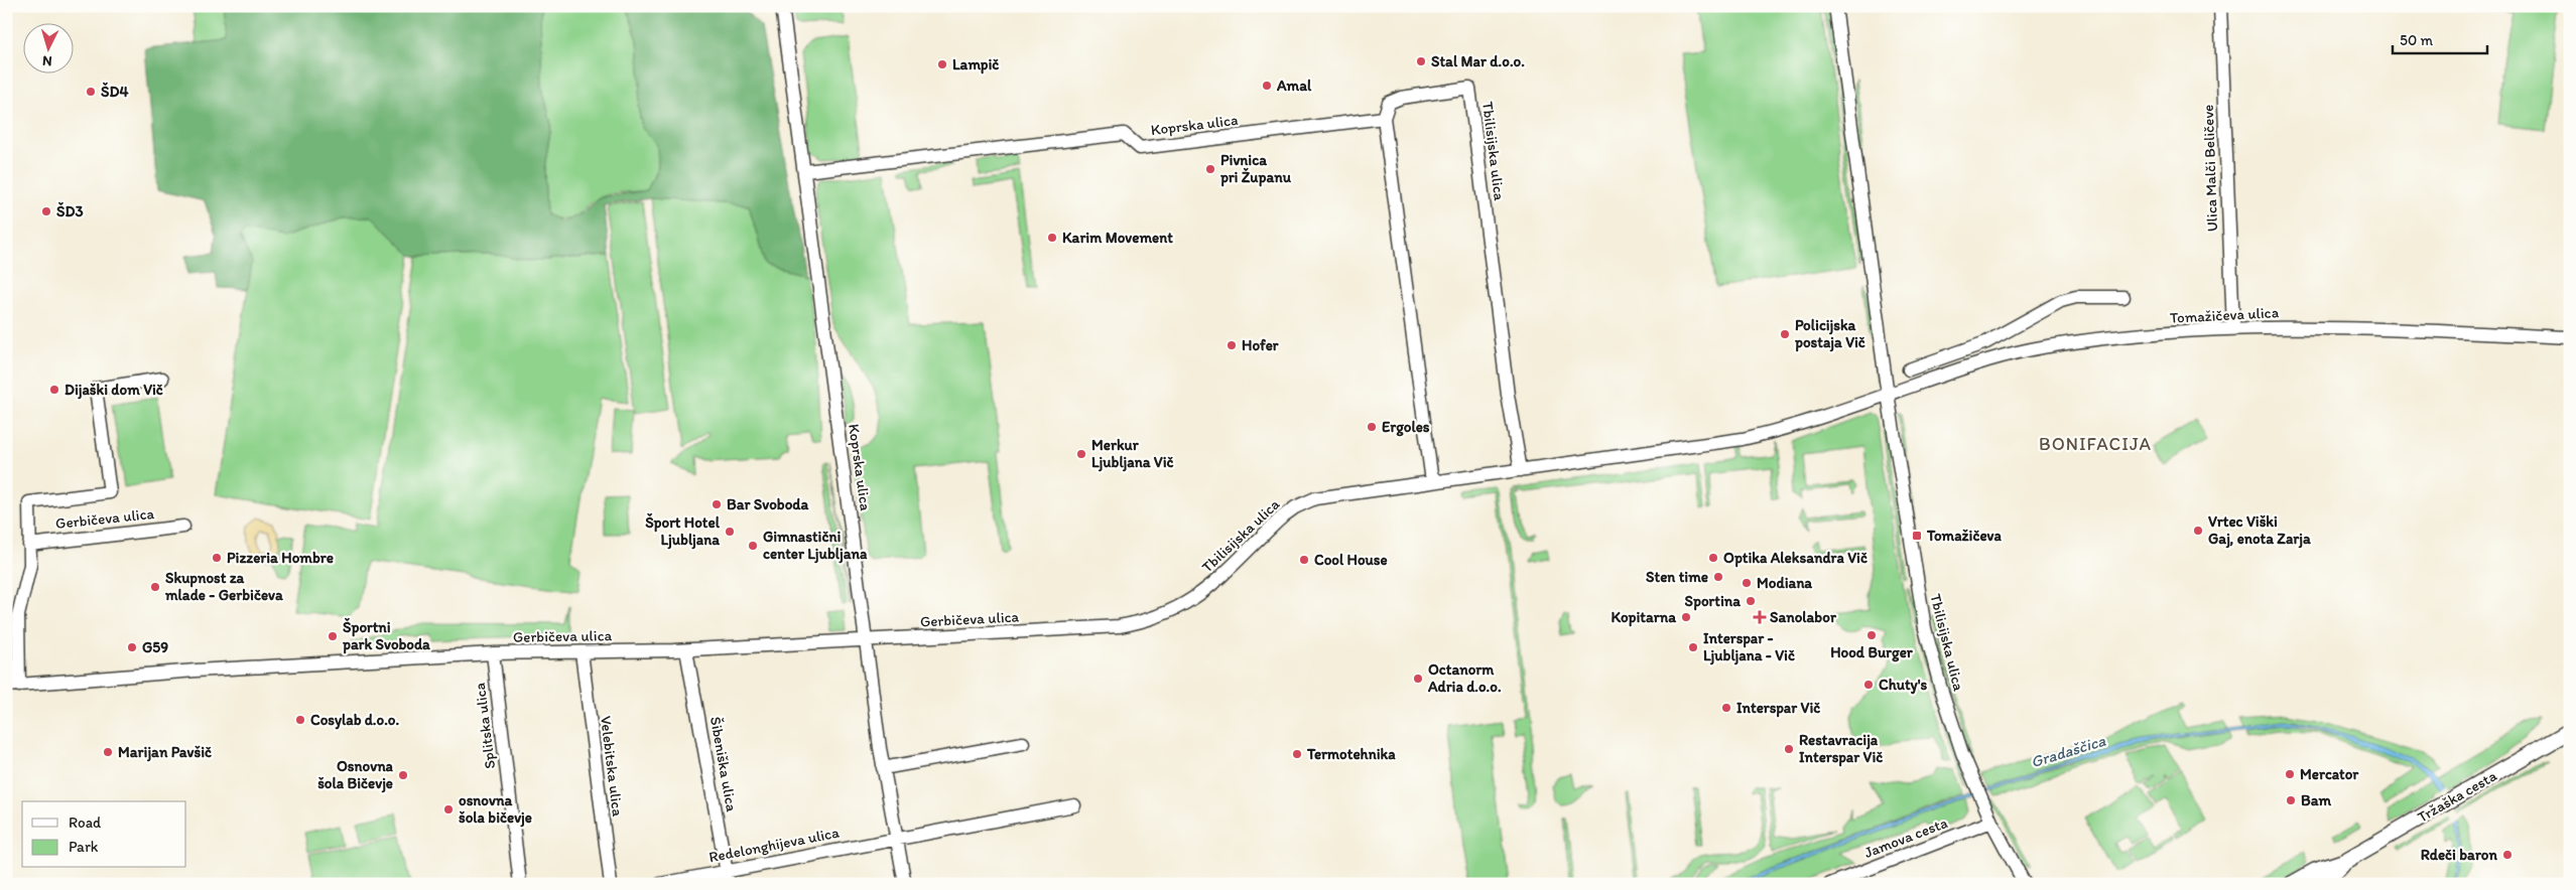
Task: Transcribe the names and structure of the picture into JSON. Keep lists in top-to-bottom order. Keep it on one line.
{"streets":{"main road":["Tržaška cesta"],"street":["Koprska ulica","Tbilisijska ulica","Ulica Malči Beličeve","Tomažičeva ulica","Gerbičeva ulica","Splitska ulica","Šibeniška ulica","Velebitska ulica","Jamova cesta","Redelonghijeva ulica"]},"crossings":[["Koprska ulica","Tbilisijska ulica"],["Koprska ulica","Gerbičeva ulica"],["Koprska ulica","Redelonghijeva ulica"],["Tbilisijska ulica","Tomažičeva ulica"],["Tbilisijska ulica","Gerbičeva ulica"],["Tbilisijska ulica","Jamova cesta"],["Ulica Malči Beličeve","Tomažičeva ulica"],["Gerbičeva ulica","Splitska ulica"],["Gerbičeva ulica","Šibeniška ulica"],["Gerbičeva ulica","Velebitska ulica"],["Šibeniška ulica","Redelonghijeva ulica"]],"districts":["BONIFACIJA"],"water":["Gradaščica"],"places":{"other":["Stal Mar d.o.o.","Lampič","Amal","ŠD4","Pivnica pri Županu","ŠD3","Karim Movement","Policijska postaja Vič","Hofer","Dijaški dom Vič","Ergoles","Merkur Ljubljana Vič","Bar Svoboda","Vrtec Viški Gaj, enota Zarja","Šport Hotel Ljubljana","Gimnastični center Ljubljana","Pizzeria Hombre","Optika Aleksandra Vič","Cool House","Sten time","Modiana","Skupnost za mlade - Gerbičeva","Sportina","Kopitarna","Hood Burger","Športni park Svoboda","G59","Interspar - Ljubljana - Vič","Octanorm Adria d.o.o.","Chuty's","Interspar Vič","Cosylab d.o.o.","Restavracija Interspar Vič","Marijan Pavšič","Termotehnika","Mercator","Osnovna šola Bičevje","Bam","osnovna šola bičevje","Rdeči baron"],"transit":["Tomažičeva"],"health":["Sanolabor"]},"legend":["Road","Park"],"scale_bar":"50 m","north":"bottom"}
